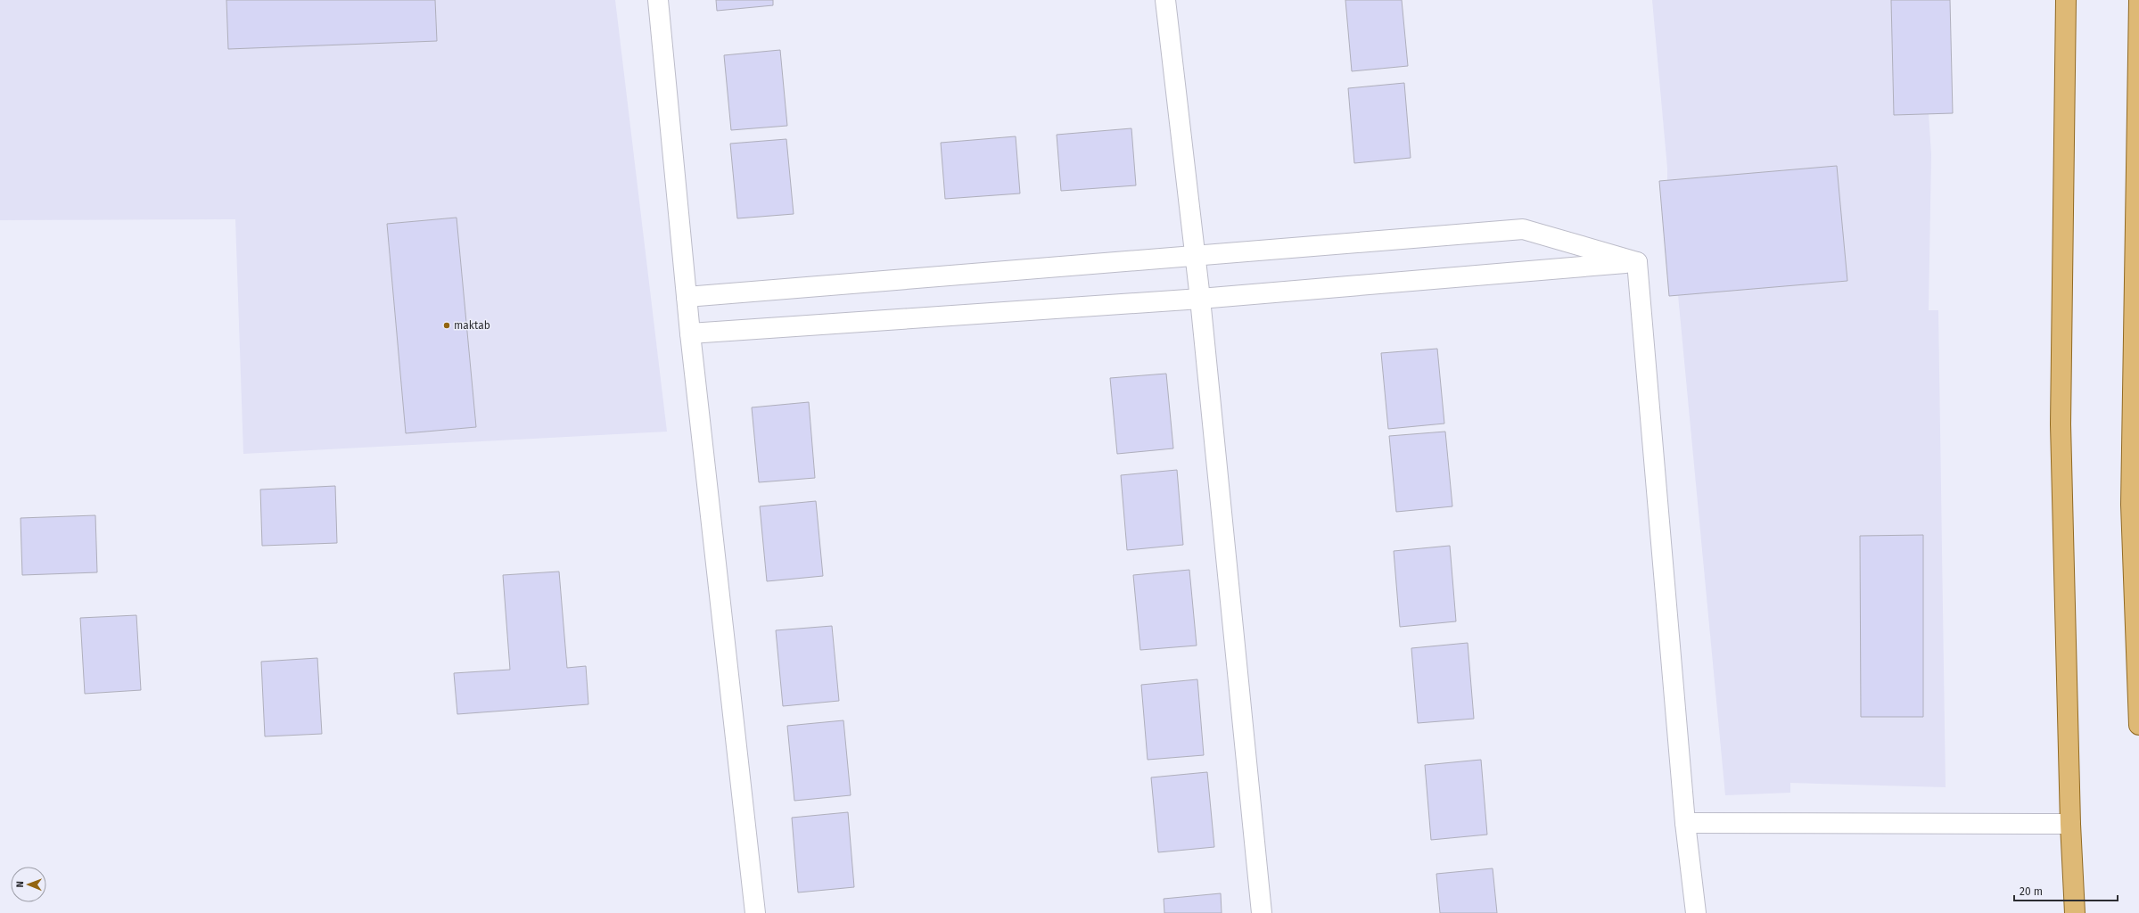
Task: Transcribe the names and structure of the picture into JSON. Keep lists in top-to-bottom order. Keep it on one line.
{"places":["maktab"],"scale_bar":"20 m","north":"left"}
